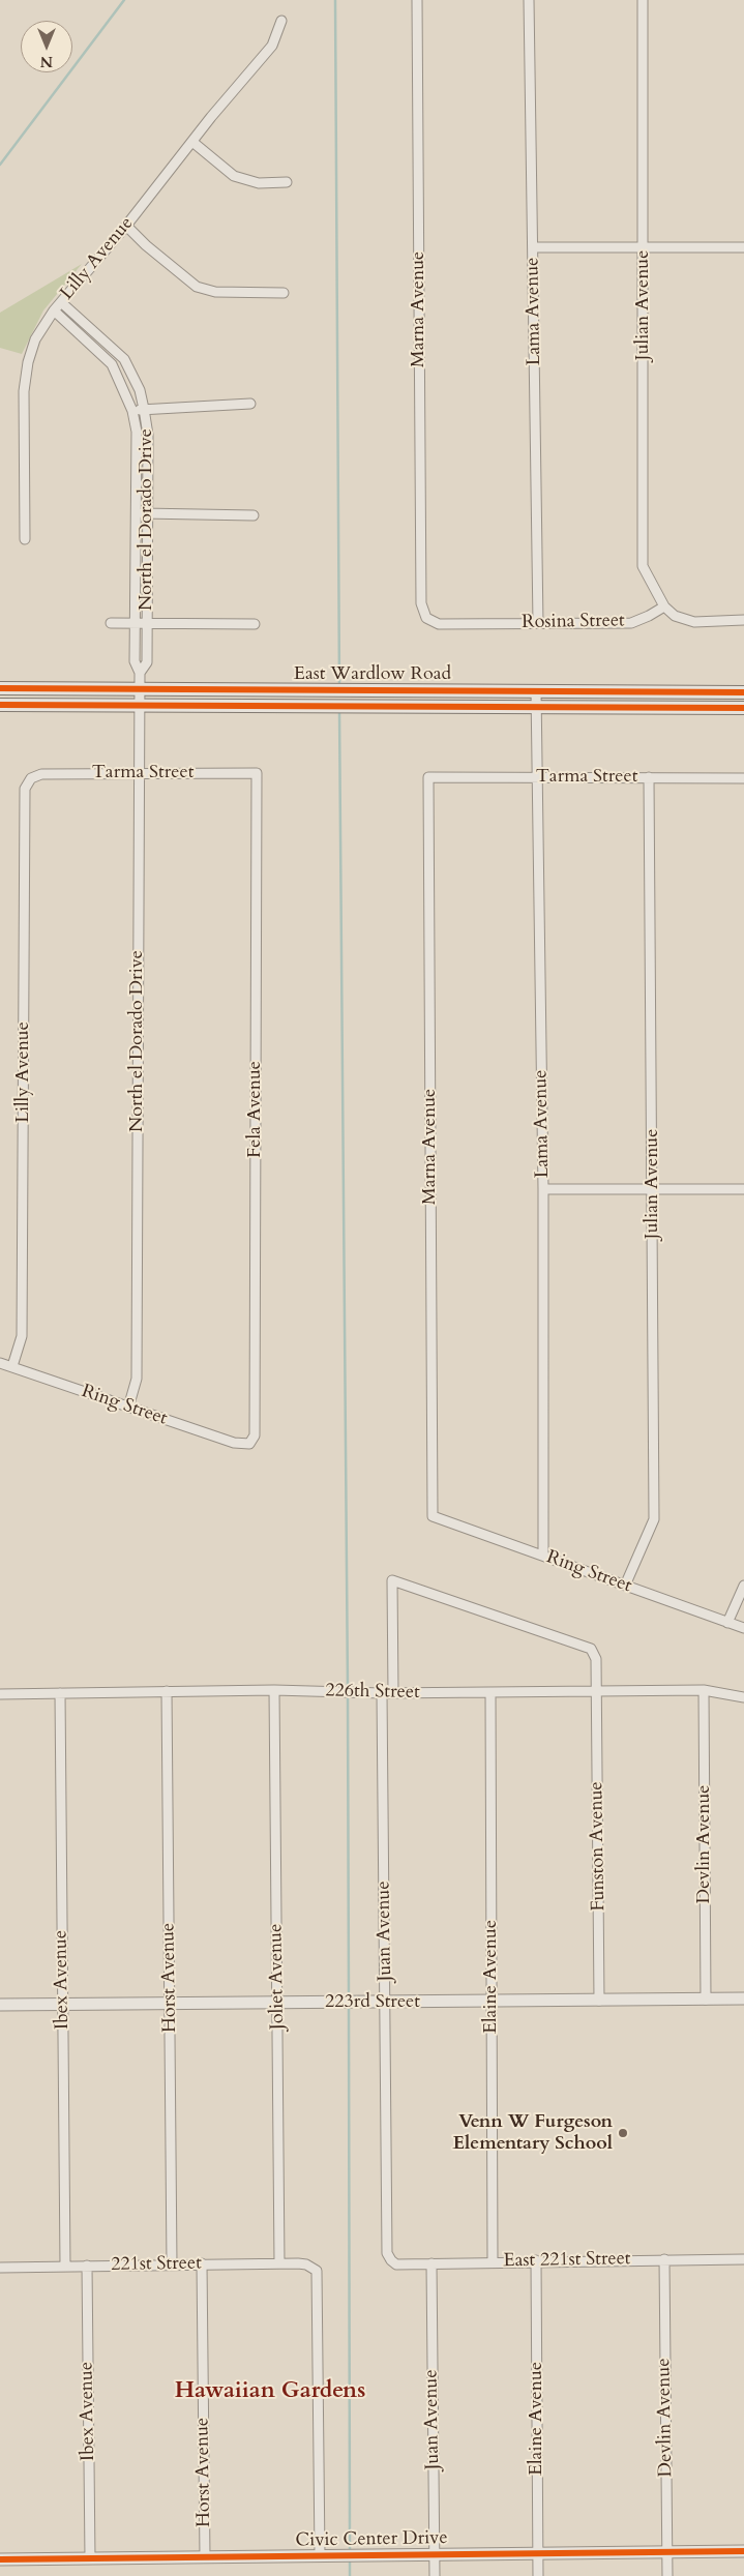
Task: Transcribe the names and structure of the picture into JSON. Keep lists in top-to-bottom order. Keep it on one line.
{"streets":{"main road":["East Wardlow Road"],"street":["Lilly Avenue","Julian Avenue","Marna Avenue","Lama Avenue","North el Dorado Drive","Rosina Street","Tarma Street","Fela Avenue","Ring Street","226th Street","Devlin Avenue","Funston Avenue","Juan Avenue","Joliet Avenue","Elaine Avenue","Horst Avenue","Ibex Avenue","223rd Street","East 221st Street","221st Street","Civic Center Drive"]},"crossings":[["Lilly Avenue","North el Dorado Drive"],["Lilly Avenue","Tarma Street"],["Lilly Avenue","Ring Street"],["Julian Avenue","Rosina Street"],["Julian Avenue","Tarma Street"],["Julian Avenue","Ring Street"],["Marna Avenue","Rosina Street"],["Marna Avenue","Tarma Street"],["Marna Avenue","Ring Street"],["Lama Avenue","Rosina Street"],["Lama Avenue","East Wardlow Road"],["Lama Avenue","Tarma Street"],["Lama Avenue","Ring Street"],["North el Dorado Drive","East Wardlow Road"],["North el Dorado Drive","Tarma Street"],["North el Dorado Drive","Ring Street"],["Tarma Street","Fela Avenue"],["Fela Avenue","Ring Street"],["226th Street","Devlin Avenue"],["226th Street","Funston Avenue"],["226th Street","Juan Avenue"],["226th Street","Joliet Avenue"],["226th Street","Elaine Avenue"],["226th Street","Horst Avenue"],["226th Street","Ibex Avenue"],["Devlin Avenue","223rd Street"],["Devlin Avenue","East 221st Street"],["Devlin Avenue","Civic Center Drive"],["Funston Avenue","223rd Street"],["Juan Avenue","223rd Street"],["Juan Avenue","East 221st Street"],["Juan Avenue","Civic Center Drive"],["Joliet Avenue","223rd Street"],["Joliet Avenue","221st Street"],["Elaine Avenue","223rd Street"],["Elaine Avenue","East 221st Street"],["Elaine Avenue","Civic Center Drive"],["Horst Avenue","223rd Street"],["Horst Avenue","221st Street"],["Horst Avenue","Civic Center Drive"],["Ibex Avenue","223rd Street"],["Ibex Avenue","221st Street"],["Ibex Avenue","Civic Center Drive"],["221st Street","Civic Center Drive"]],"districts":["Hawaiian Gardens"],"places":["Venn W Furgeson Elementary School"],"north":"bottom"}
